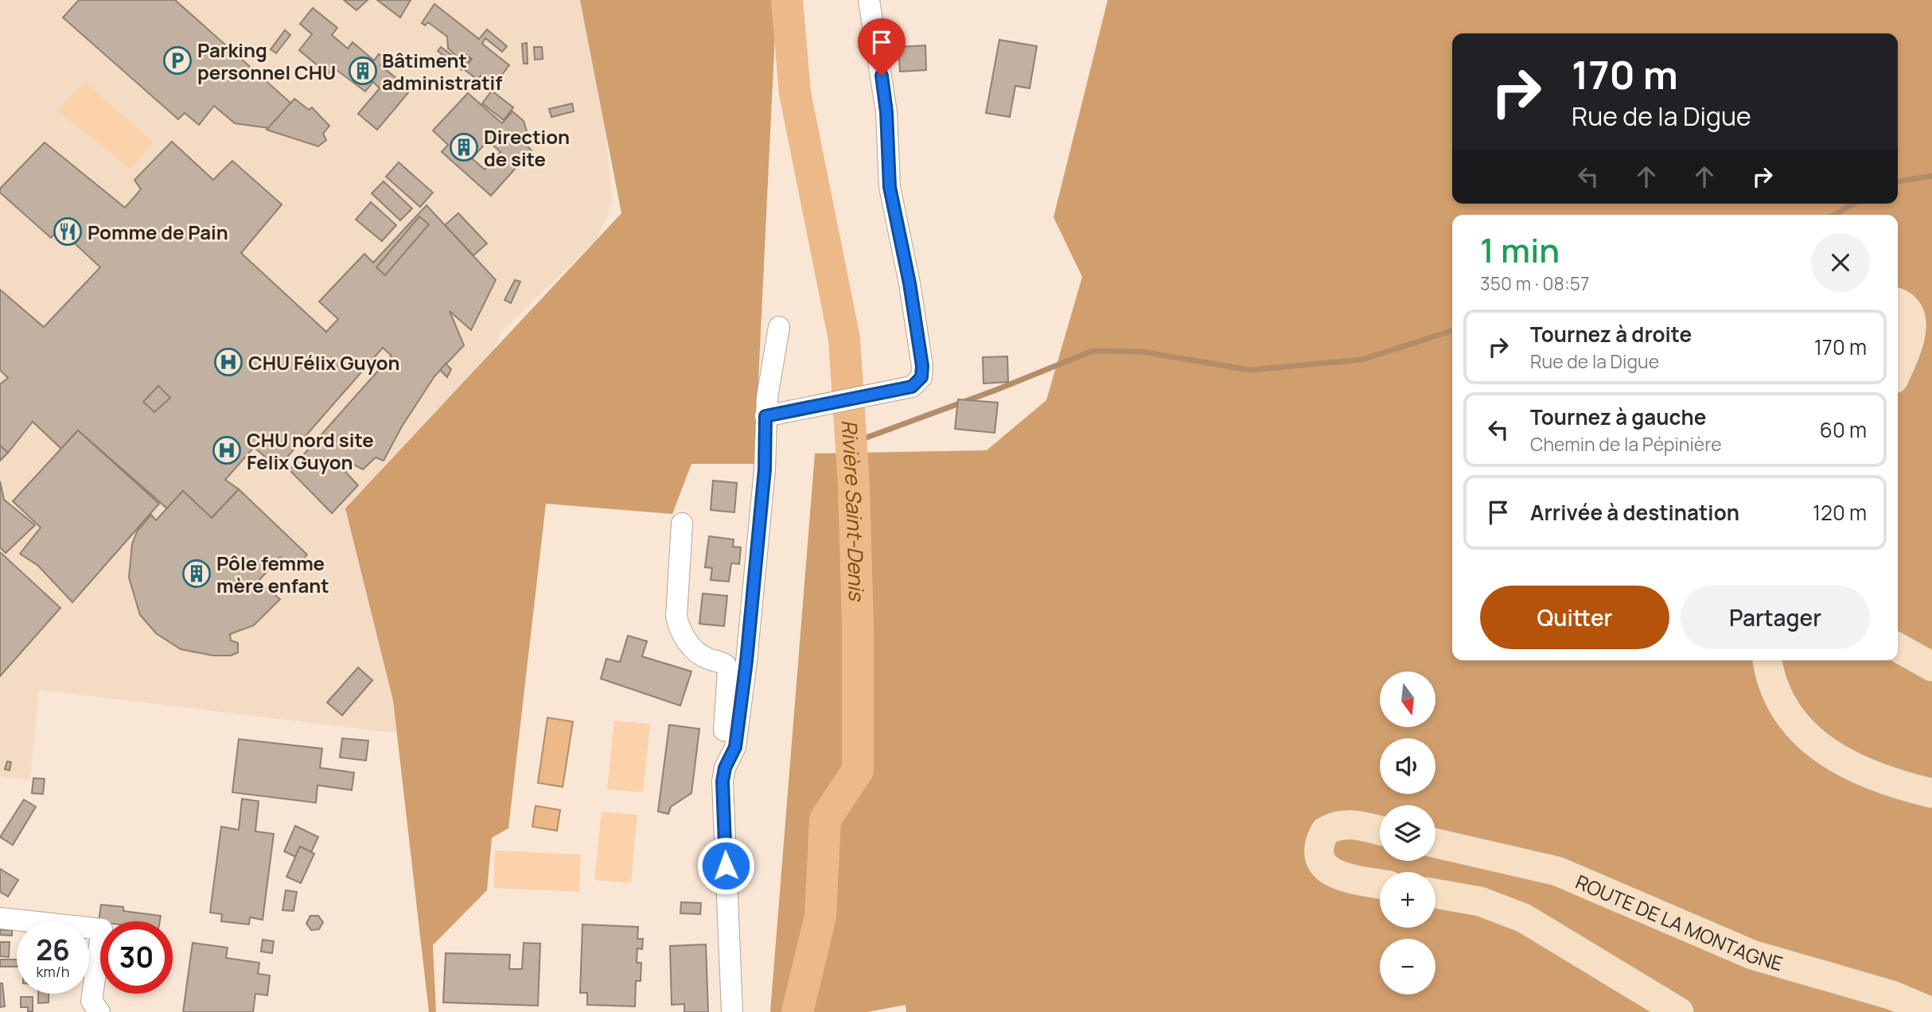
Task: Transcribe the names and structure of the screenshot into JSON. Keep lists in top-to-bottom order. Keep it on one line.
{"streets":{"main road":["ROUTE DE LA MONTAGNE"]},"water":["Rivière Saint-Denis"],"places":{"parking":["Parking personnel CHU"],"building":["Bâtiment administratif","Direction de site","Pôle femme mère enfant"],"restaurant":["Pomme de Pain"],"hospital":["CHU Félix Guyon","CHU nord site Felix Guyon"]},"north":"bottom","page":{"turn":["170 m","Rue de la Digue"],"heading":["1 min","350 m · 08:57"],"list":[{"name":"Tournez à droite","note":"Rue de la Digue","value":"170 m"},{"name":"Tournez à gauche","note":"Chemin de la Pépinière","value":"60 m"},{"name":"Arrivée à destination","value":"120 m"}],"buttons":["Quitter","Partager"],"map_buttons":["+","−"],"speed":"26 km/h","limit":"30"}}
